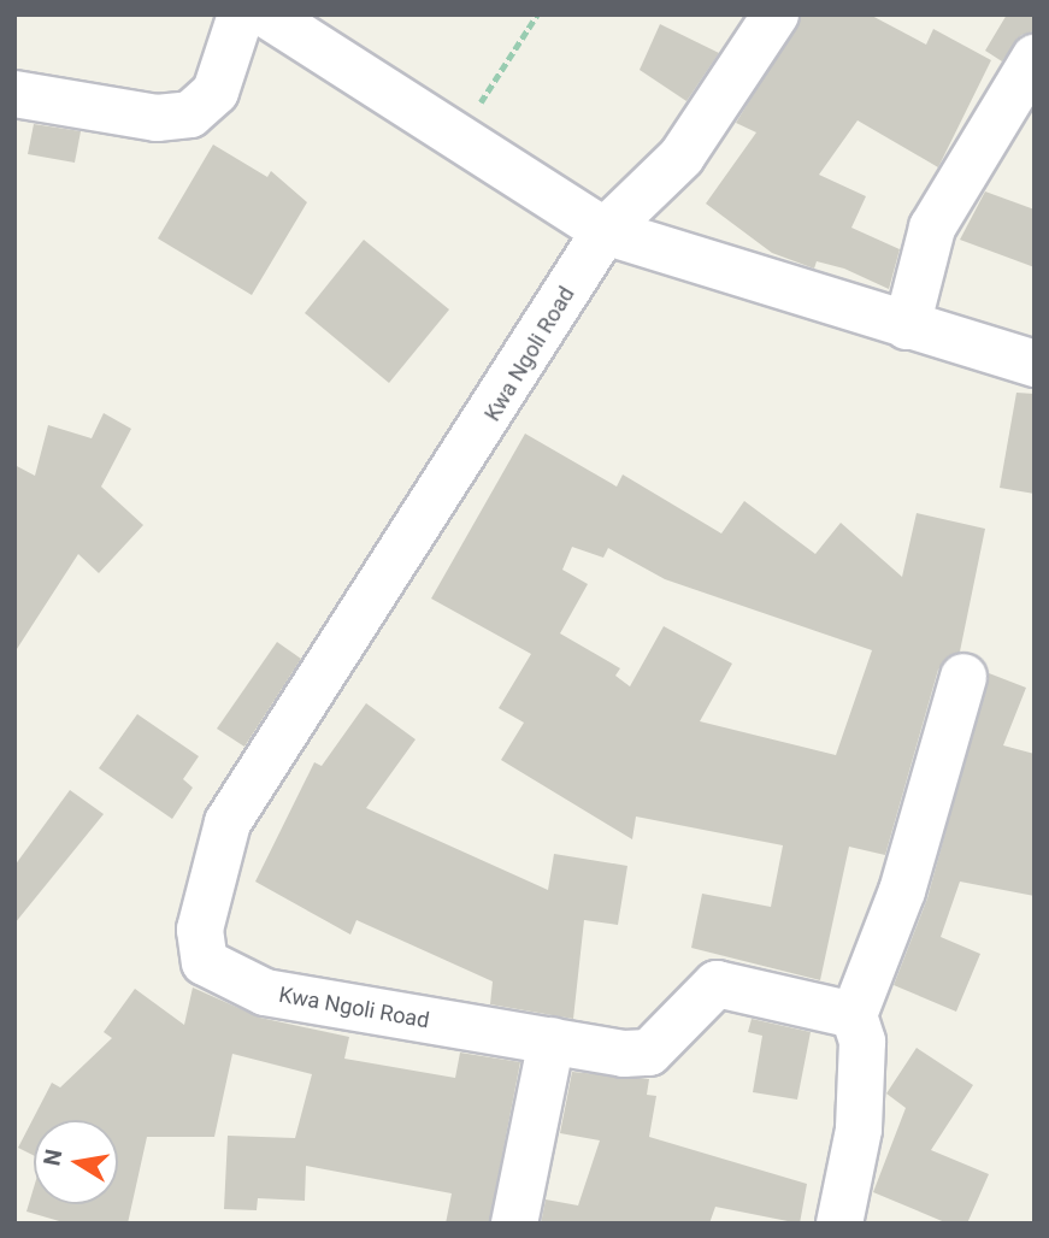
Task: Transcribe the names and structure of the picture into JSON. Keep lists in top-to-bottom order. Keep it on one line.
{"streets":{"street":["Kwa Ngoli Road"]},"north":"left"}
